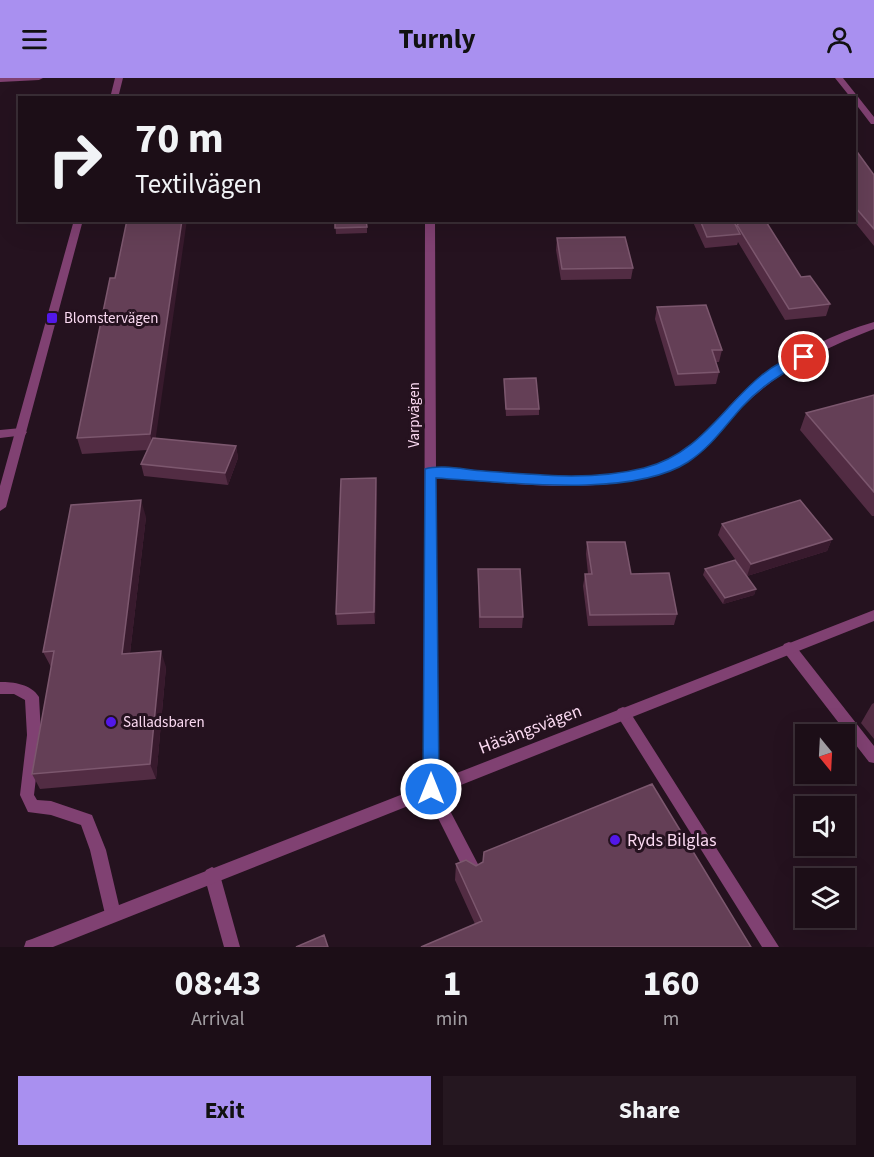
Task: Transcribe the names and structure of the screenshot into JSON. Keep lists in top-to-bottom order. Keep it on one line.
{"streets":{"street":["Varpvägen","Häsängsvägen"]},"crossings":[["Varpvägen","Häsängsvägen"]],"places":{"transit":["Blomstervägen"],"other":["Salladsbaren","Ryds Bilglas"]},"north":"bottom","page":{"header":"Turnly","turn":["70 m","Textilvägen"],"eta":["08:43","Arrival","1","min","160","m"],"buttons":["Exit","Share"]}}
